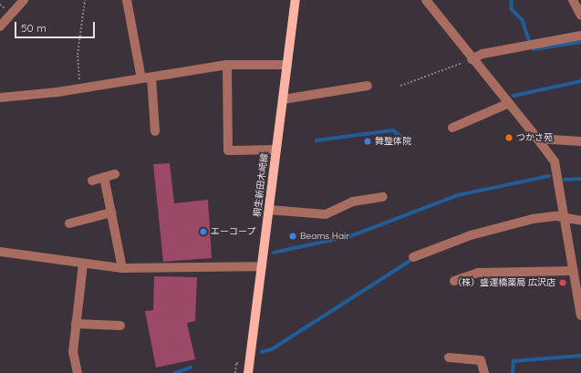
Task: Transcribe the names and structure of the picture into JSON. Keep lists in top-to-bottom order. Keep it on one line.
{"streets":{"main road":["桐生新田木崎線"]},"places":["つかさ苑","舞整体院","エーコープ","Beams Hair","（株）盛運橋薬局 広沢店"],"scale_bar":"50 m"}
